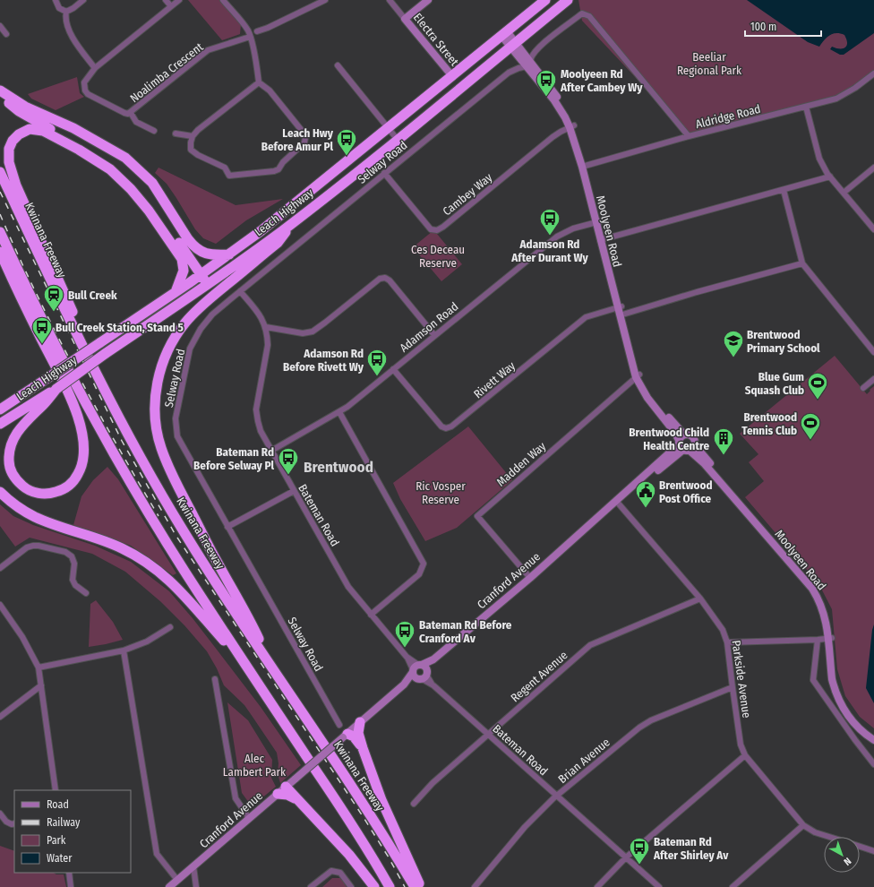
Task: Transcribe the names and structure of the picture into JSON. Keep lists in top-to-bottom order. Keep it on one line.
{"streets":{"highway":["Leach Highway","Kwinana Freeway"],"main road":["Electra Street","Moolyeen Road","Cranford Avenue"],"street":["Noalimba Crescent","Aldridge Road","Selway Road","Cambey Way","Adamson Road","Rivett Way","Madden Way","Bateman Road","Regent Avenue","Parkside Avenue","Brian Avenue"]},"crossings":[["Electra Street","Leach Highway"],["Aldridge Road","Moolyeen Road"],["Selway Road","Cambey Way"],["Selway Road","Moolyeen Road"],["Selway Road","Bateman Road"],["Cambey Way","Moolyeen Road"],["Leach Highway","Moolyeen Road"],["Moolyeen Road","Adamson Road"],["Moolyeen Road","Rivett Way"],["Moolyeen Road","Madden Way"],["Moolyeen Road","Cranford Avenue"],["Adamson Road","Rivett Way"],["Adamson Road","Bateman Road"],["Madden Way","Cranford Avenue"],["Bateman Road","Cranford Avenue"],["Bateman Road","Regent Avenue"],["Bateman Road","Brian Avenue"],["Cranford Avenue","Parkside Avenue"],["Regent Avenue","Parkside Avenue"],["Parkside Avenue","Brian Avenue"]],"districts":["Brentwood"],"parks":["Beeliar Regional Park","Ces Deceau Reserve","Ric Vosper Reserve","Alec Lambert Park"],"places":{"bus stop":["Moolyeen Rd After Cambey Wy","Leach Hwy Before Amur Pl","Adamson Rd After Durant Wy","Bull Creek Station, Stand 5","Adamson Rd Before Rivett Wy","Bateman Rd Before Selway Pl","Bateman Rd Before Cranford Av","Bateman Rd After Shirley Av"],"station":["Bull Creek"],"school or university":["Brentwood Primary School"],"sports":["Blue Gum Squash Club","Brentwood Tennis Club"],"building":["Brentwood Child Health Centre"],"public building":["Brentwood Post Office"]},"legend":["Road","Railway","Park","Water"],"scale_bar":"100 m","north":"bottom right"}
